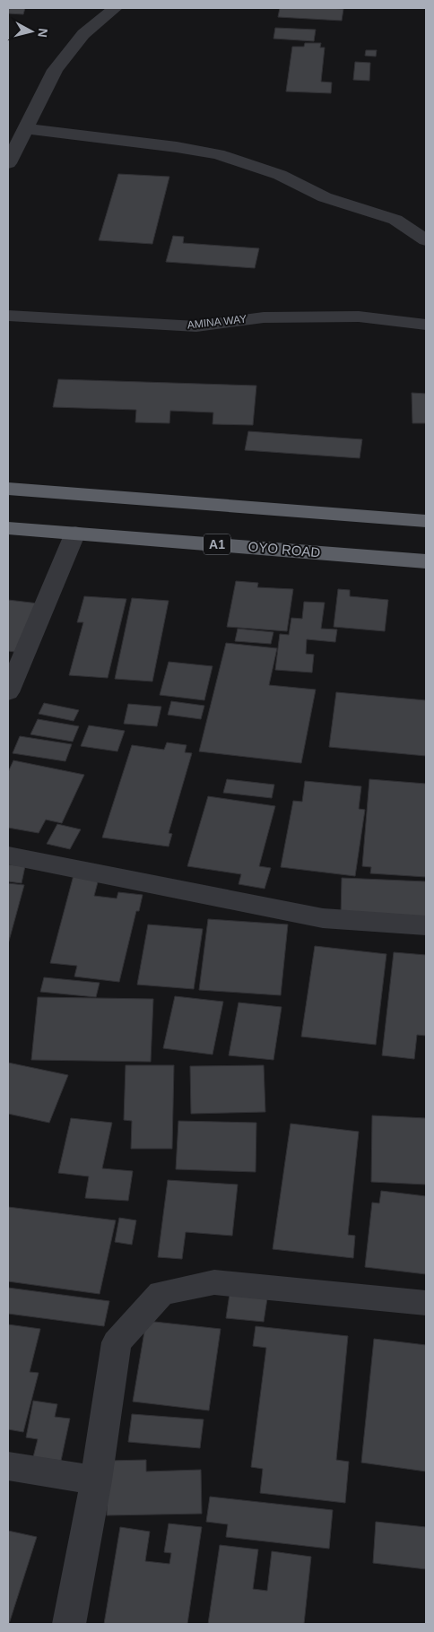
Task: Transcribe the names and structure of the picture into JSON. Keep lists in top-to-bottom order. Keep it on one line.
{"streets":{"highway":["A1","OYO ROAD"],"street":["AMINA WAY"]},"north":"right"}
